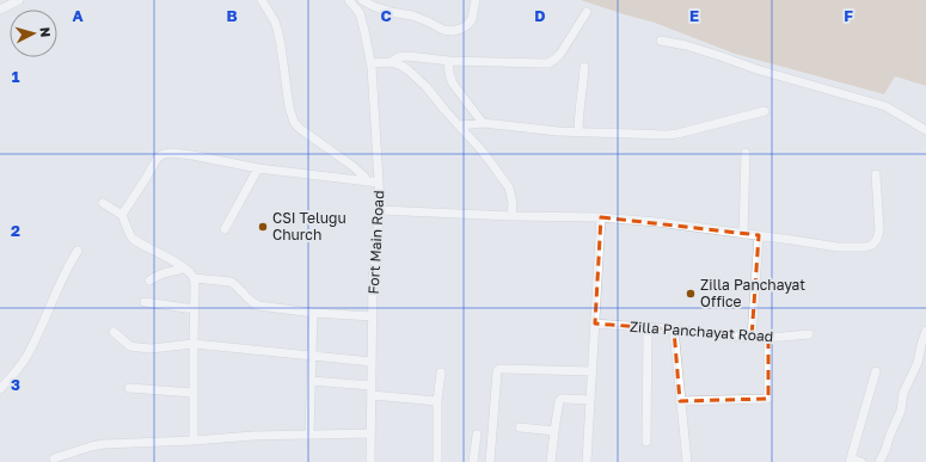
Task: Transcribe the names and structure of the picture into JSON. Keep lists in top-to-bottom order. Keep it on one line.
{"streets":{"street":["Fort Main Road","Zilla Panchayat Road"]},"places":["CSI Telugu Church","Zilla Panchayat Office"],"north":"right","grid":{"columns":["A","B","C","D","E","F"],"rows":["1","2","3"]}}
